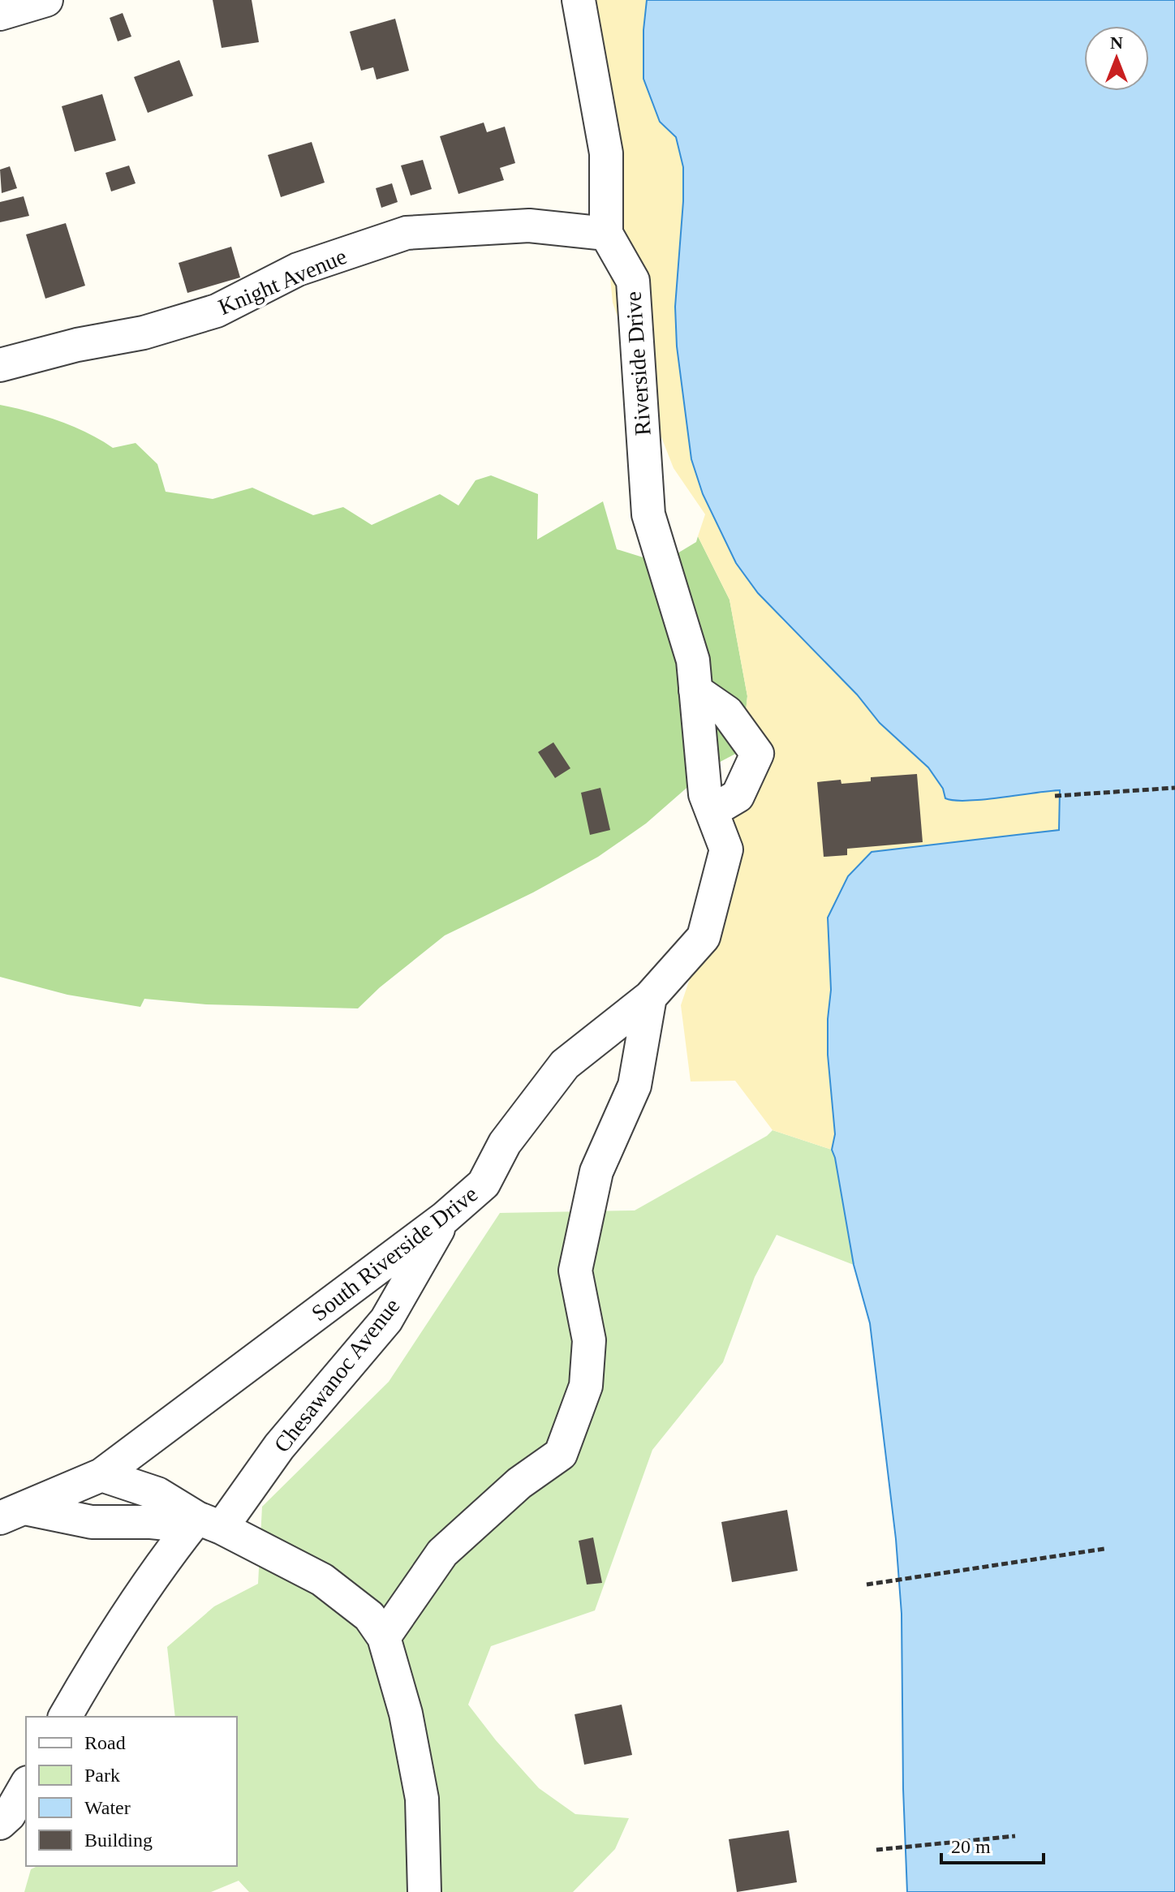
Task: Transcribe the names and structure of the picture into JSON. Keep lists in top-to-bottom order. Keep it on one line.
{"streets":{"street":["Knight Avenue","Riverside Drive","South Riverside Drive","Chesawanoc Avenue"]},"crossings":[["Knight Avenue","Riverside Drive"],["Riverside Drive","South Riverside Drive"],["South Riverside Drive","Chesawanoc Avenue"]],"legend":["Road","Park","Water","Building"],"scale_bar":"20 m","north":"top"}
